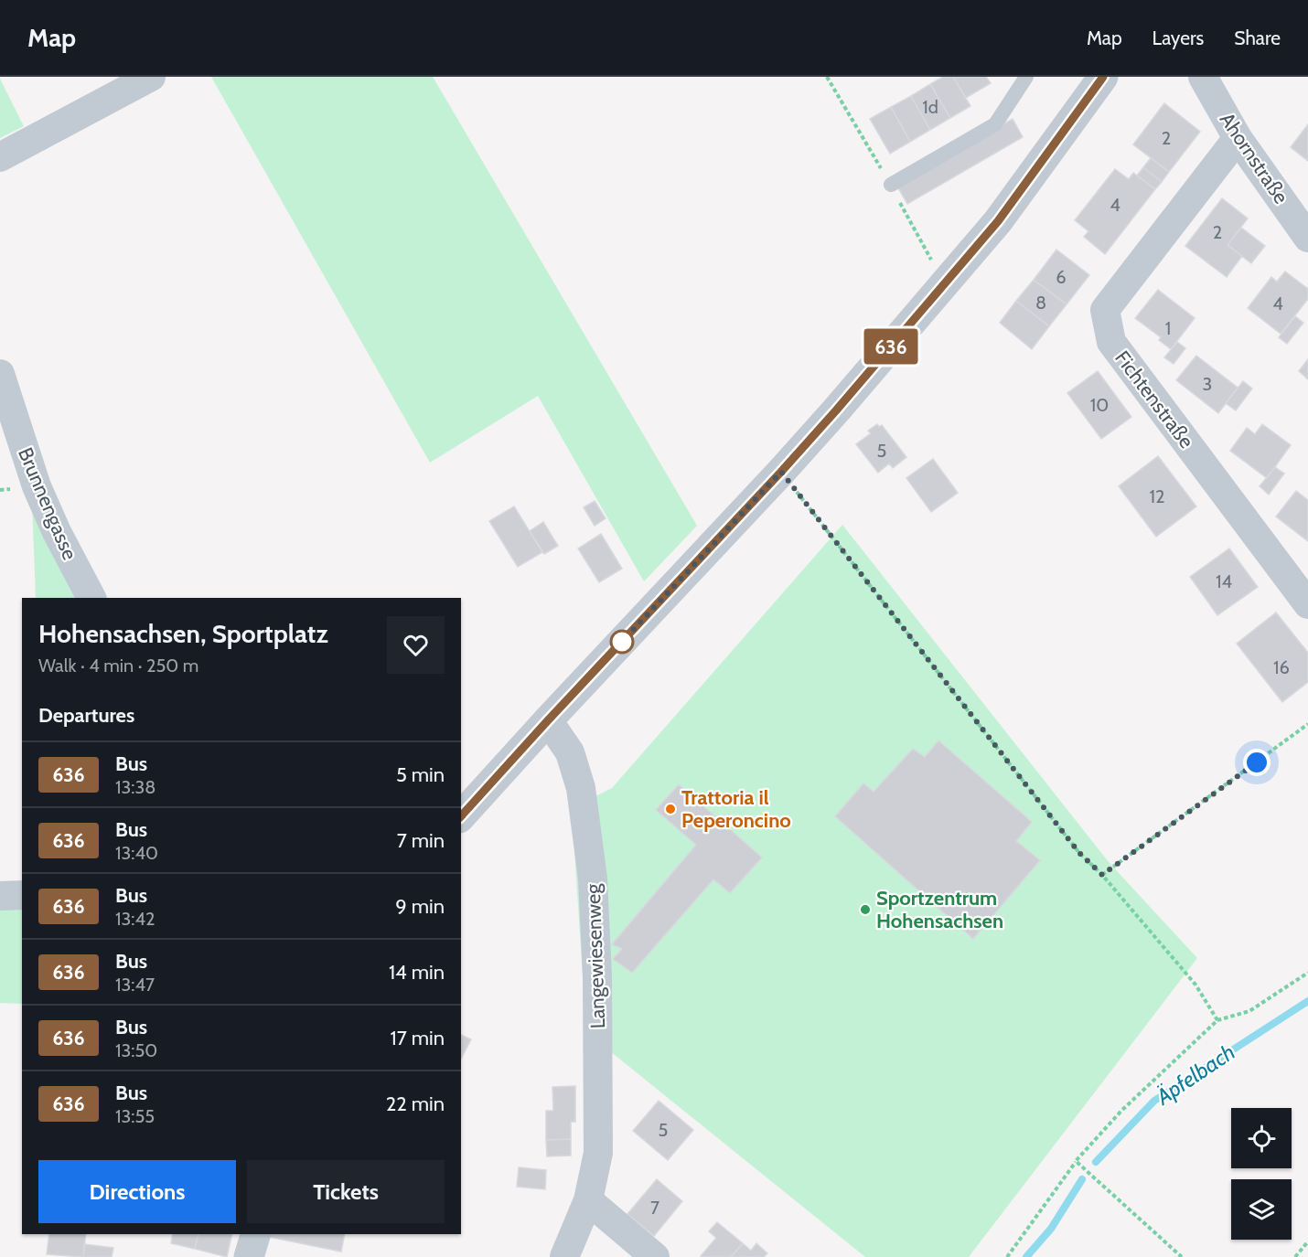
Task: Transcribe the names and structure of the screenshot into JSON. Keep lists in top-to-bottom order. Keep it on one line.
{"streets":{"street":["Ahornstraße","Fichtenstraße","Brunnengasse","Langewiesenweg"]},"crossings":[["Ahornstraße","Fichtenstraße"]],"water":["Äpfelbach"],"places":["Trattoria il Peperoncino","Sportzentrum Hohensachsen"],"lines":["bus line 636"],"house_numbers":["1d","2","4","2","6","8","4","1","3","10","5","12","14","16","5","7"],"page":{"header":"Map","nav":["Map","Layers","Share"],"on_map":"636","heading":[["Hohensachsen, Sportplatz","Walk · 4 min · 250 m"],"Departures"],"list":[{"mark":"636","name":"Bus","note":"13:38","value":"5 min"},{"mark":"636","name":"Bus","note":"13:40","value":"7 min"},{"mark":"636","name":"Bus","note":"13:42","value":"9 min"},{"mark":"636","name":"Bus","note":"13:47","value":"14 min"},{"mark":"636","name":"Bus","note":"13:50","value":"17 min"},{"mark":"636","name":"Bus","note":"13:55","value":"22 min"}],"buttons":["Directions","Tickets"]}}
